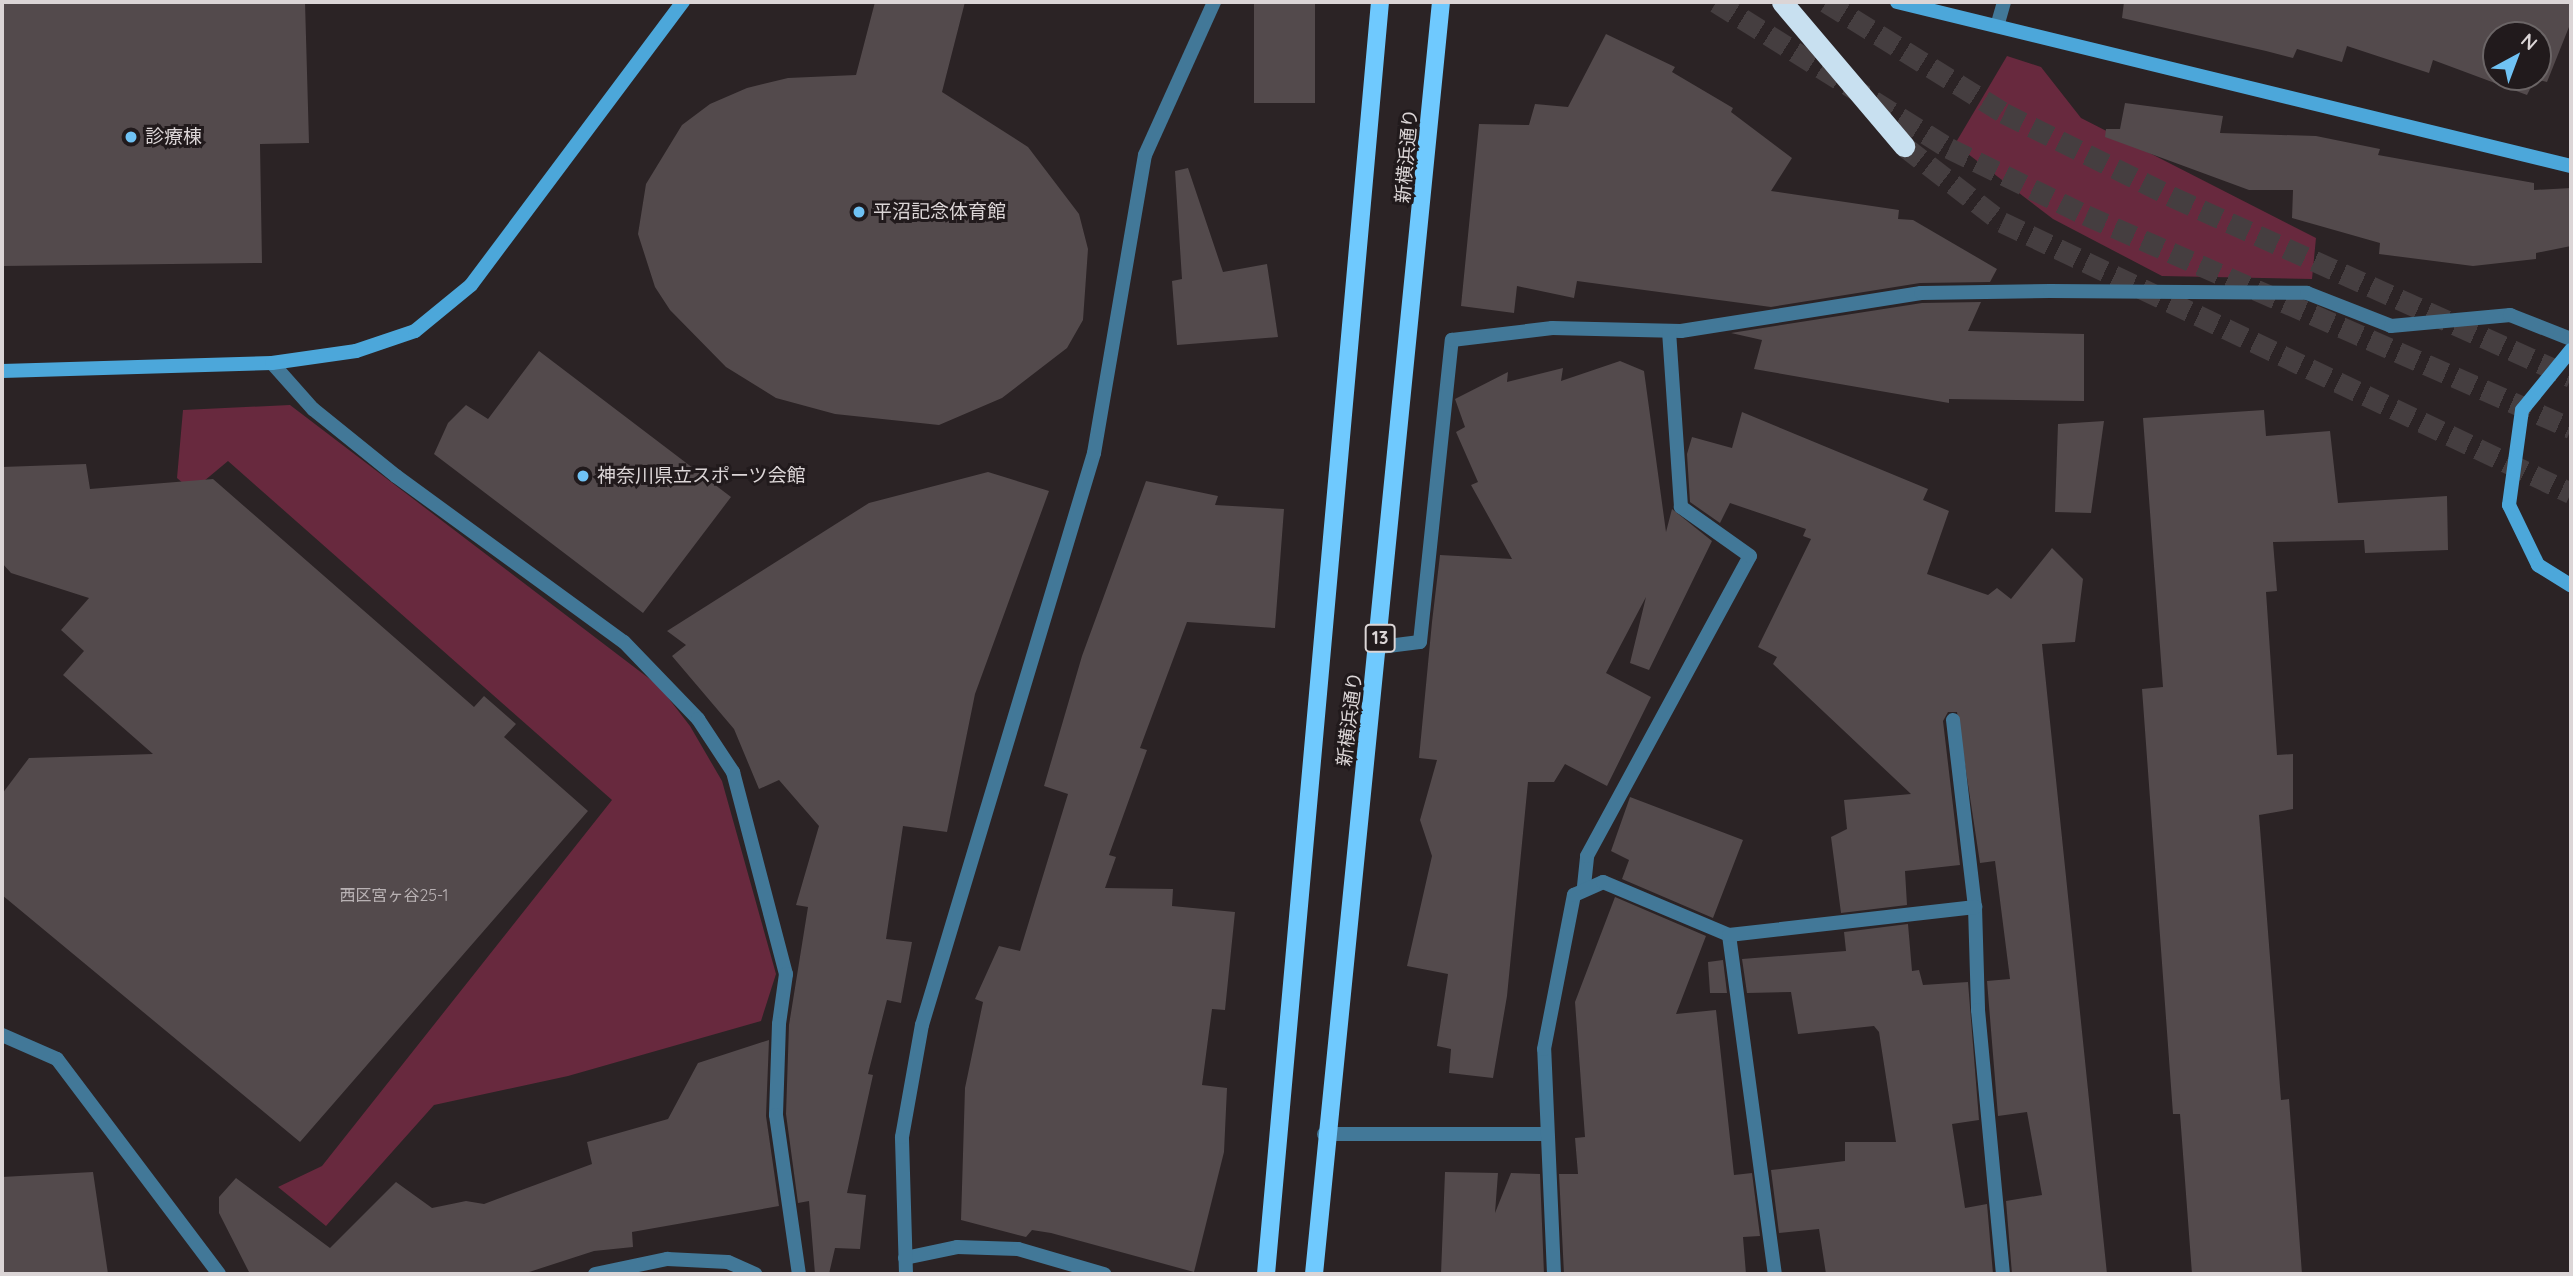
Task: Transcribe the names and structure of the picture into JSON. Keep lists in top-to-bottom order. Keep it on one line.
{"streets":{"main road":["新横浜通り","13"]},"places":["診療棟","平沼記念体育館","神奈川県立スポーツ会館"],"house_numbers":["西区宮ヶ谷25-1"],"north":"top right"}
